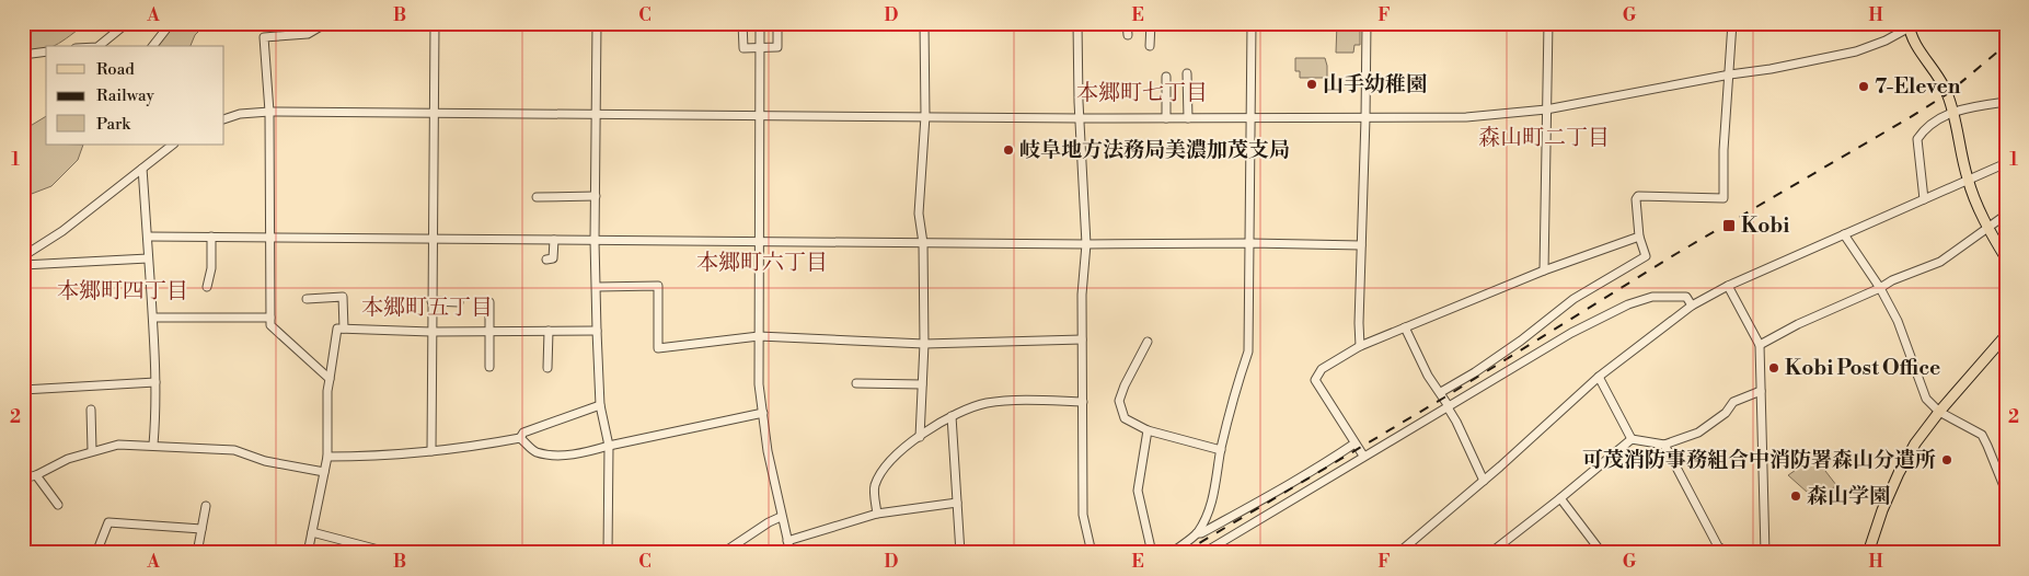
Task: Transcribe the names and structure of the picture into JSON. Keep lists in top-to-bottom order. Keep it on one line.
{"districts":["本郷町七丁目","森山町二丁目","本郷町六丁目","本郷町四丁目","本郷町五丁目"],"places":{"other":["山手幼稚園","7-Eleven","岐阜地方法務局美濃加茂支局","Kobi Post Office","可茂消防事務組合中消防署森山分遣所","森山学園"],"transit":["Kobi"]},"legend":["Road","Railway","Park"],"grid":{"columns":["A","B","C","D","E","F","G","H"],"rows":["1","2"]}}
